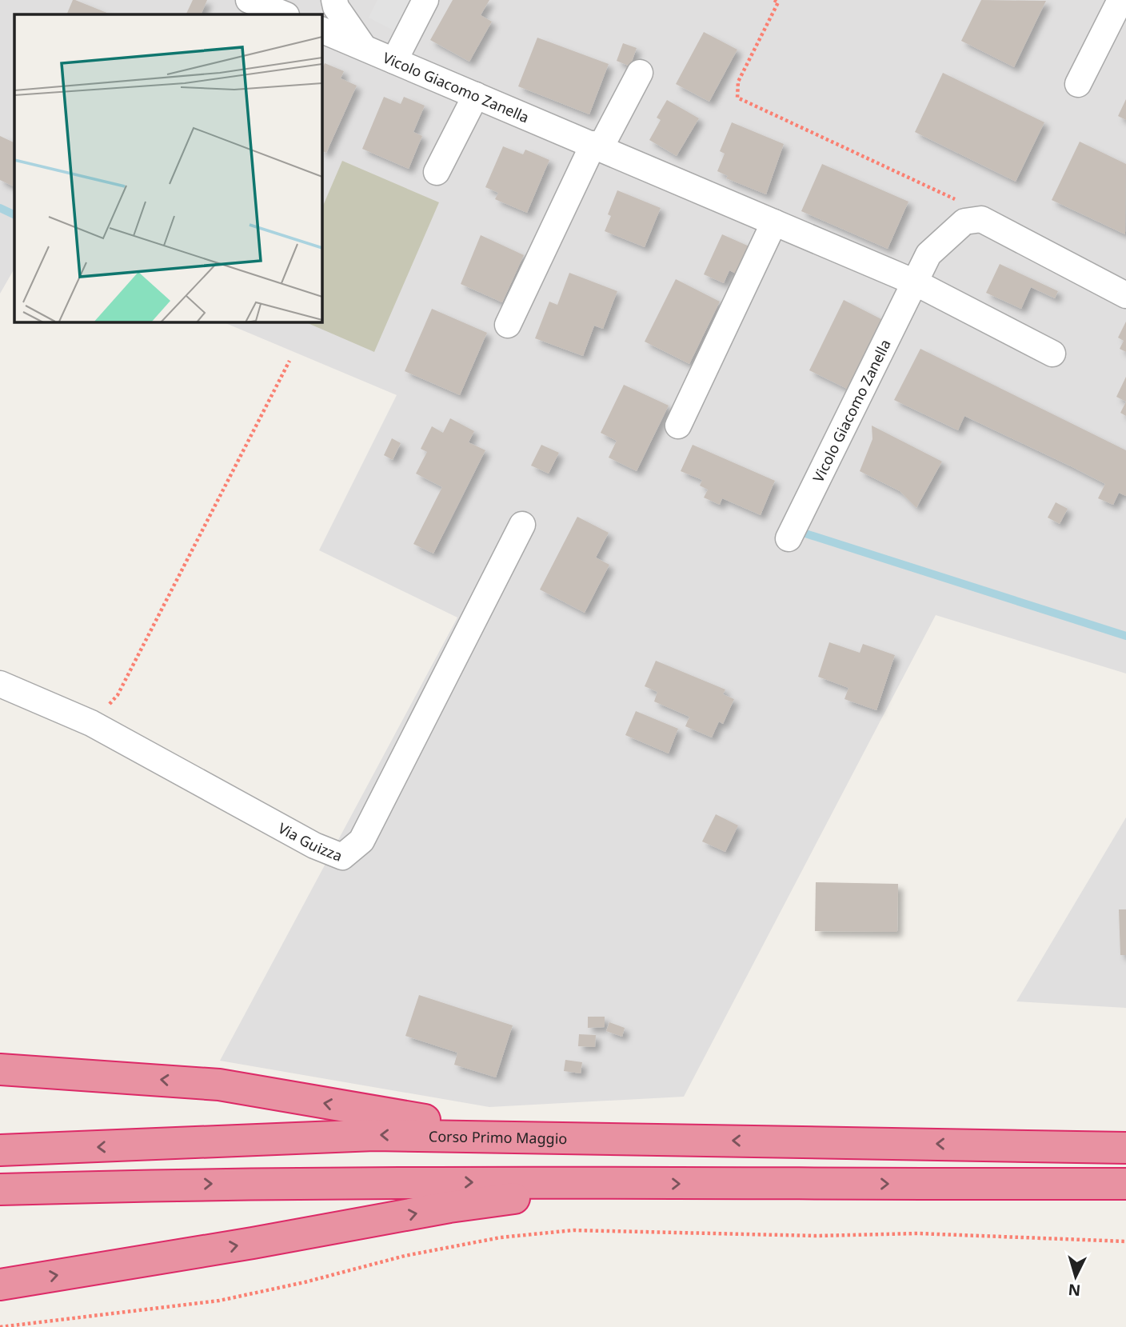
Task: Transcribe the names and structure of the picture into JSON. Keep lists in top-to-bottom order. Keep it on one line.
{"streets":{"highway":["Corso Primo Maggio"],"street":["Vicolo Giacomo Zanella","Via Guizza"]},"north":"bottom"}
